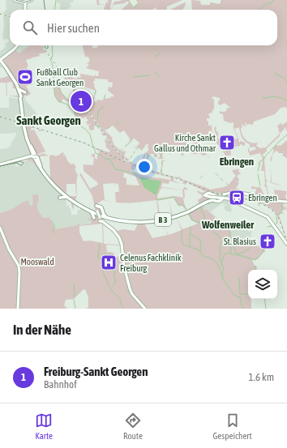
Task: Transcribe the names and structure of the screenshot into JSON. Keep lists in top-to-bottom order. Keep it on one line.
{"streets":{"highway":["B 3"]},"districts":["Sankt Georgen","Ebringen","Wolfenweiler"],"parks":["Mooswald"],"places":{"sports":["Fußball Club Sankt Georgen"],"church":["Kirche Sankt Gallus und Othmar","St. Blasius"],"station":["Ebringen"],"hospital":["Celenus Fachklinik Freiburg"]},"page":{"search":"Hier suchen","pins":"1","heading":"In der Nähe","list":[{"mark":"1","name":"Freiburg-Sankt Georgen","note":"Bahnhof","value":"1.6 km"}],"nav":["Karte","Route","Gespeichert"]}}
